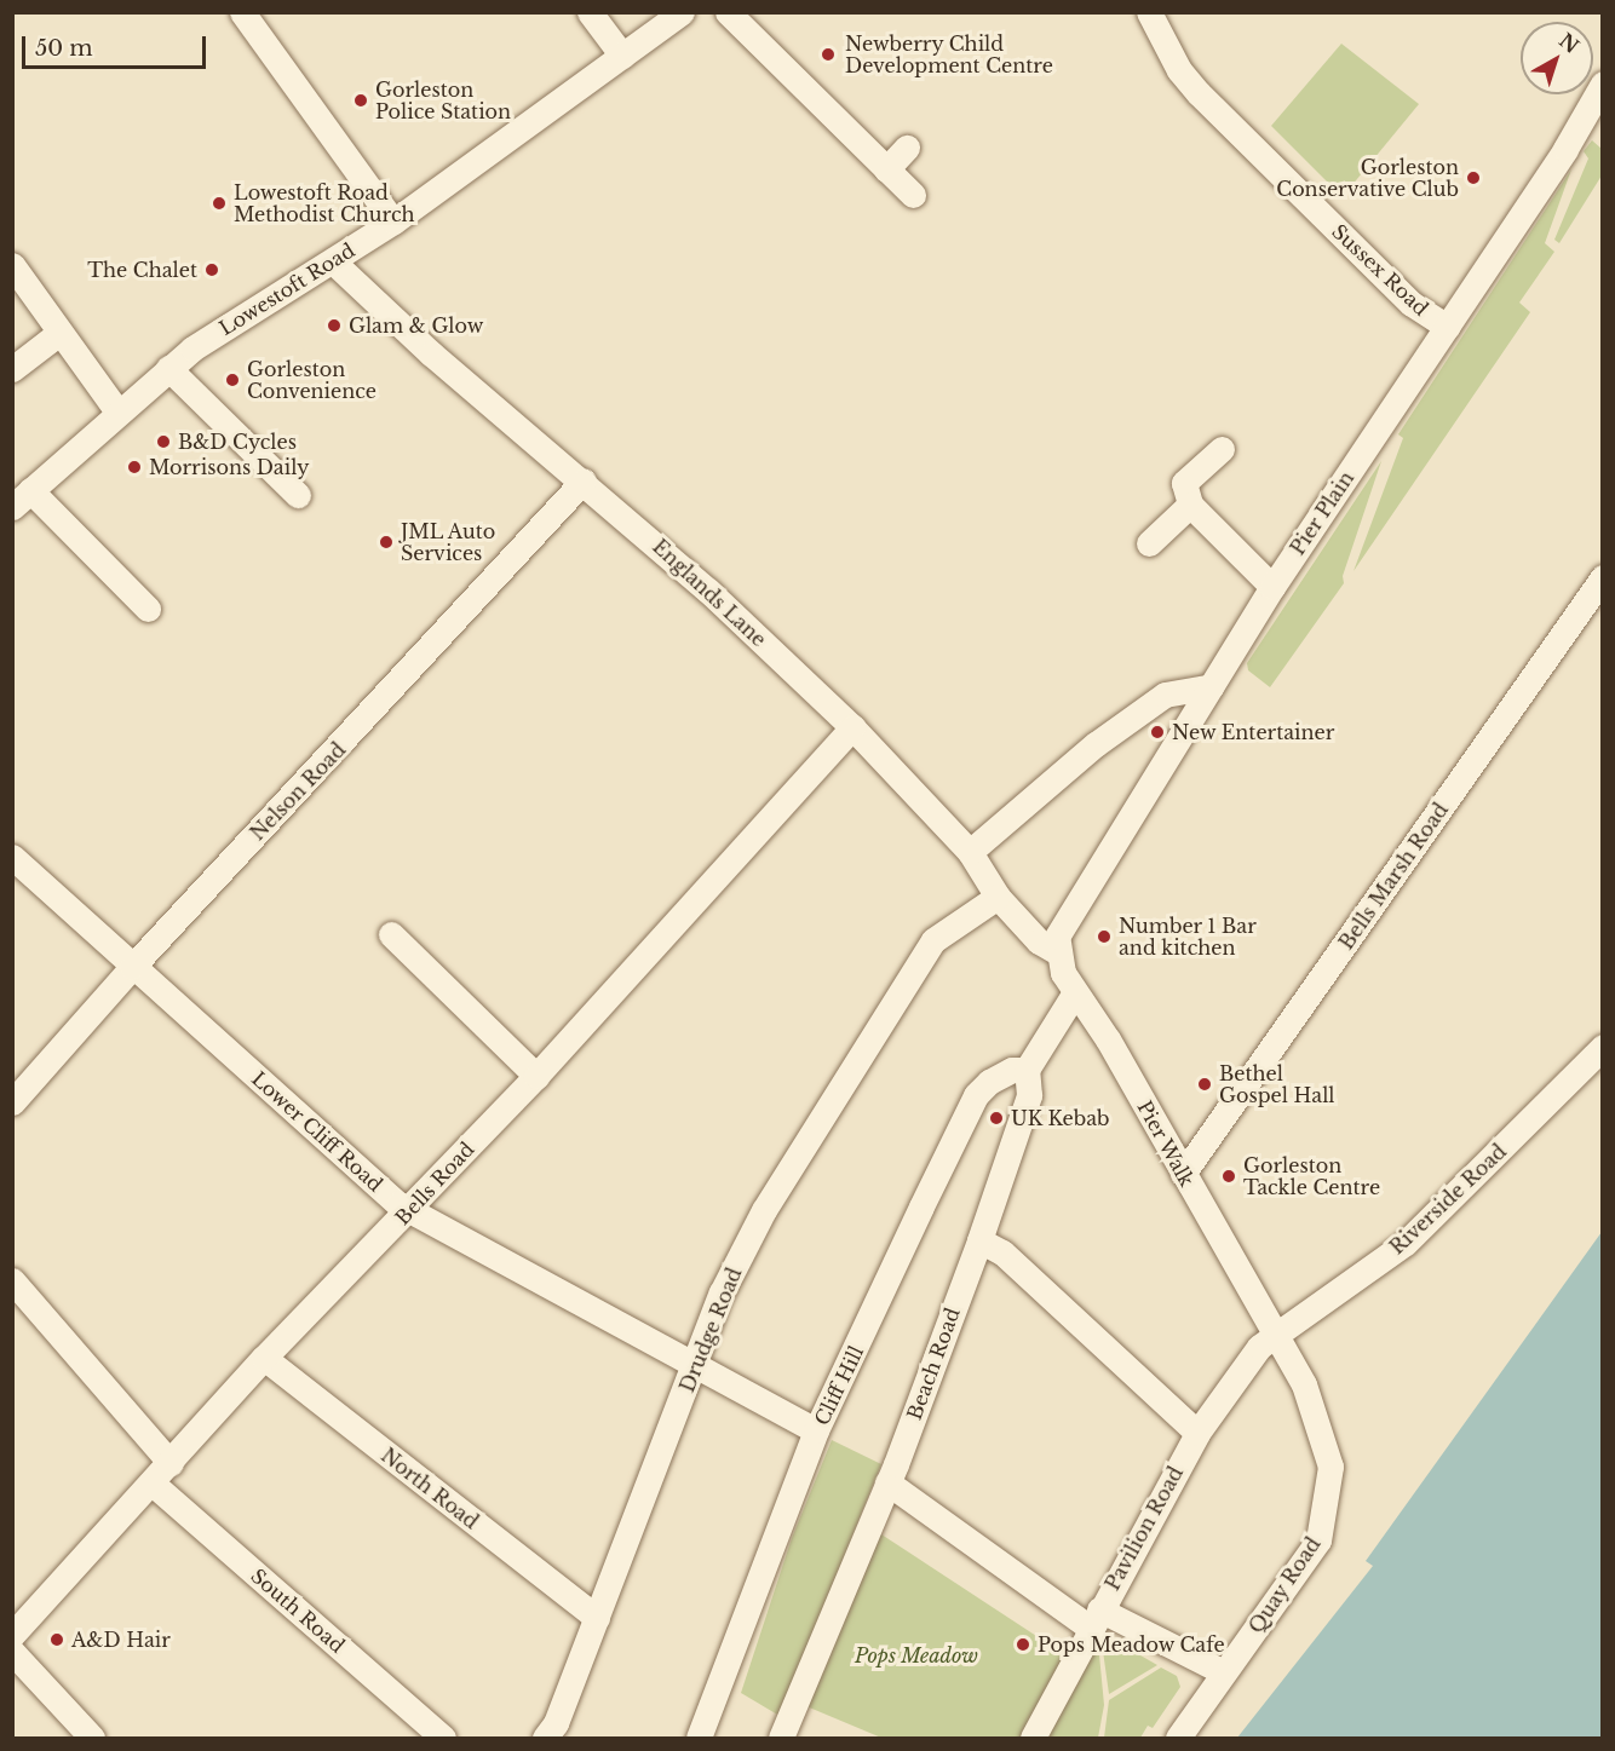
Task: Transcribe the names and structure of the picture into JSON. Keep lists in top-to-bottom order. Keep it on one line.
{"streets":{"street":["Sussex Road","Lowestoft Road","Pier Plain","Englands Lane","Nelson Road","Bells Marsh Road","Lower Cliff Road","Pier Walk","Bells Road","Riverside Road","Drudge Road","Beach Road","Cliff Hill","North Road","Pavilion Road","Quay Road","South Road"]},"crossings":[["Sussex Road","Pier Plain"],["Lowestoft Road","Englands Lane"],["Pier Plain","Englands Lane"],["Pier Plain","Pier Walk"],["Englands Lane","Nelson Road"],["Englands Lane","Pier Walk"],["Englands Lane","Bells Road"],["Englands Lane","Drudge Road"],["Nelson Road","Lower Cliff Road"],["Bells Marsh Road","Pier Walk"],["Lower Cliff Road","Bells Road"],["Lower Cliff Road","Drudge Road"],["Lower Cliff Road","Cliff Hill"],["Pier Walk","Riverside Road"],["Pier Walk","Pavilion Road"],["Pier Walk","Quay Road"],["Bells Road","North Road"],["Bells Road","South Road"],["Riverside Road","Pavilion Road"],["Riverside Road","Quay Road"],["Drudge Road","North Road"],["Beach Road","Cliff Hill"],["Pavilion Road","Quay Road"]],"parks":["Pops Meadow"],"places":["Newberry Child Development Centre","Gorleston Police Station","Gorleston Conservative Club","Lowestoft Road Methodist Church","The Chalet","Glam & Glow","Gorleston Convenience","B&D Cycles","Morrisons Daily","JML Auto Services","New Entertainer","Number 1 Bar and kitchen","Bethel Gospel Hall","UK Kebab","Gorleston Tackle Centre","A&D Hair","Pops Meadow Cafe"],"scale_bar":"50 m","north":"top right"}
